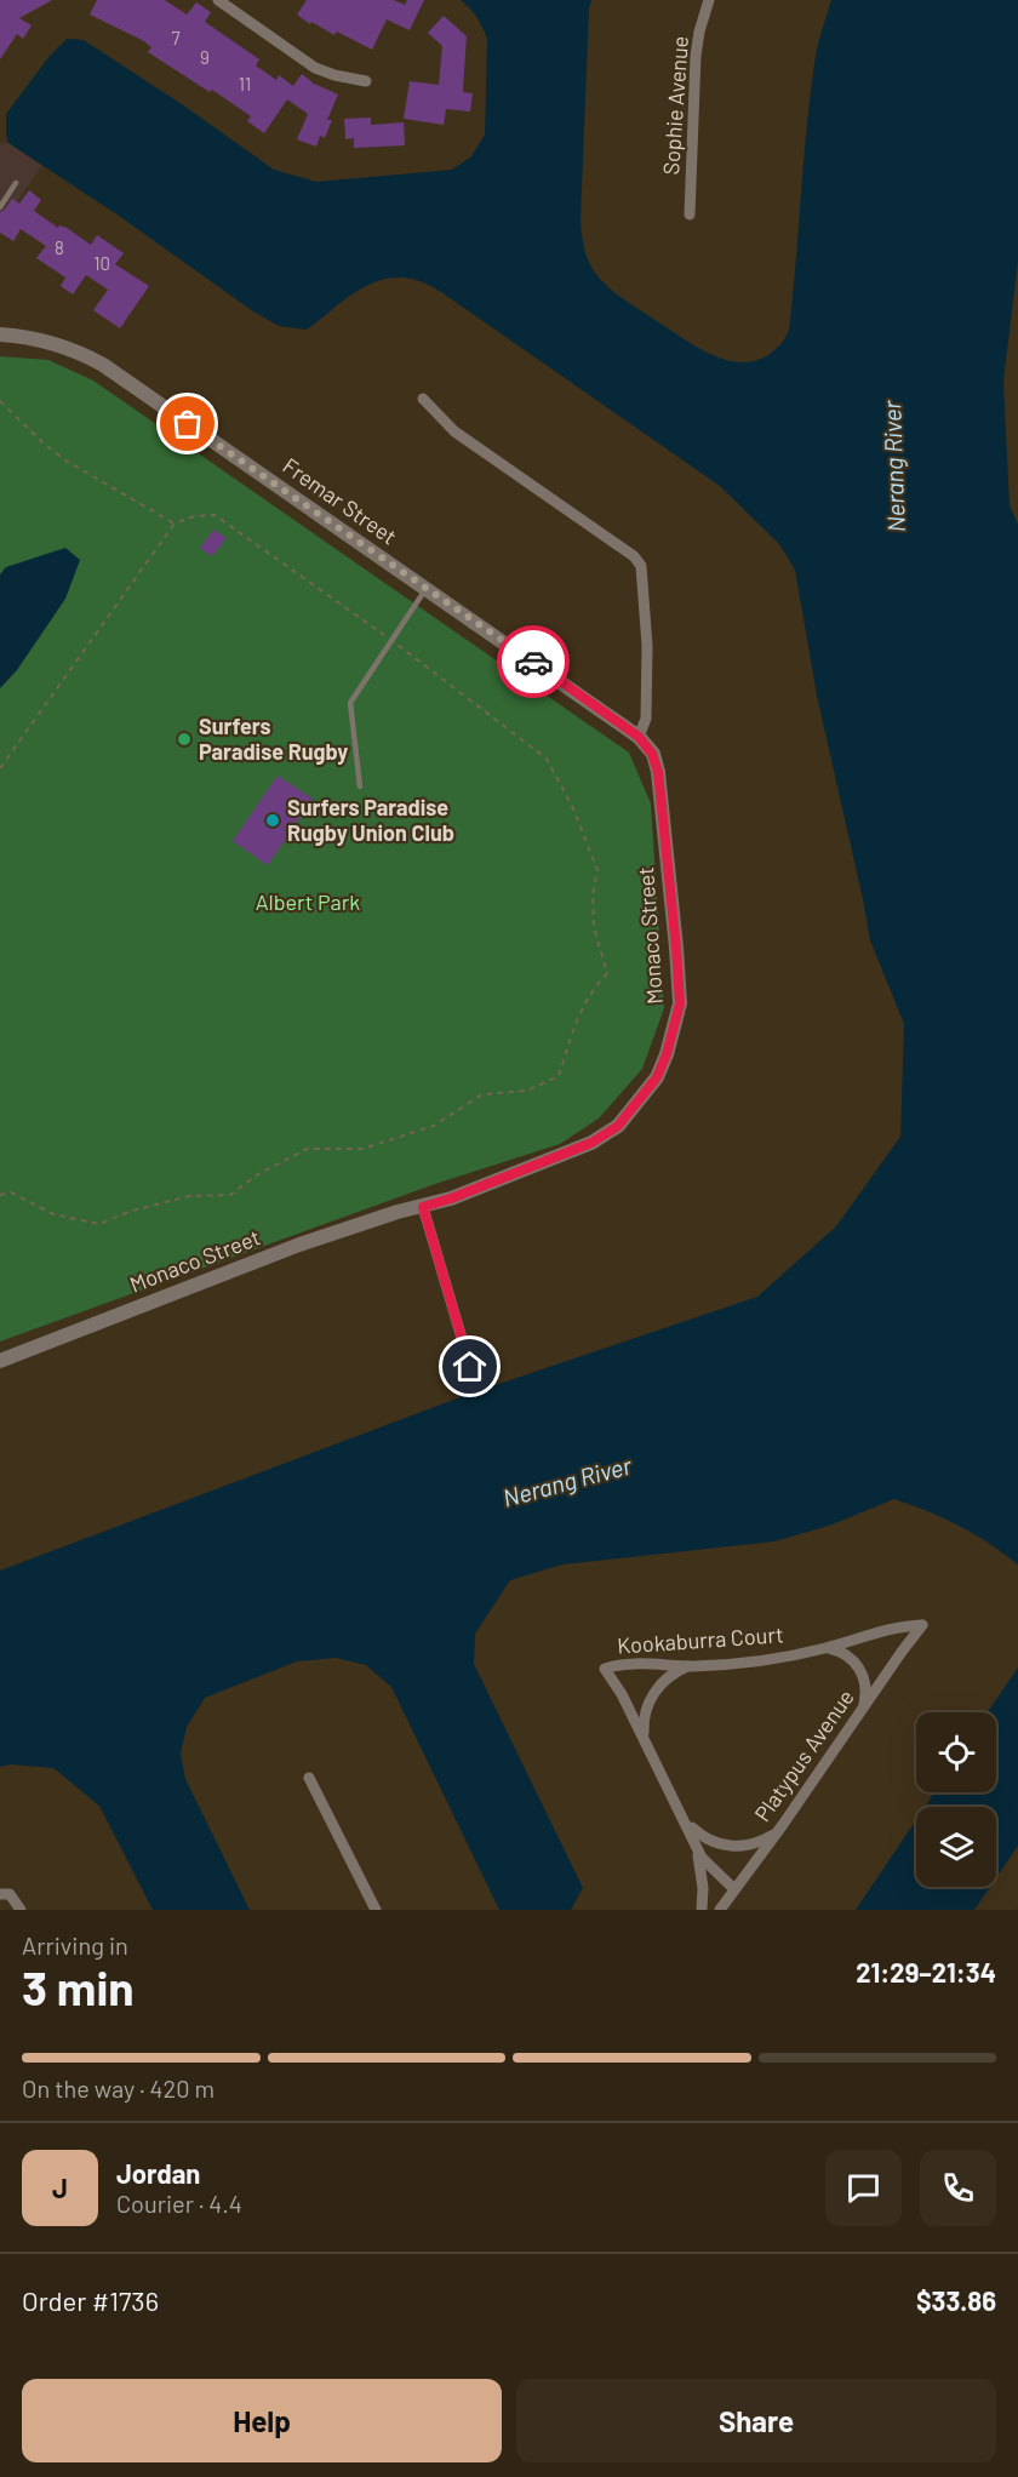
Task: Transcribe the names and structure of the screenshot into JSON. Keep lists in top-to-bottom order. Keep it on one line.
{"streets":{"street":["Sophie Avenue","Fremar Street","Monaco Street","Kookaburra Court","Platypus Avenue"]},"crossings":[["Fremar Street","Monaco Street"],["Kookaburra Court","Platypus Avenue"]],"water":["Nerang River"],"parks":["Albert Park"],"places":["Surfers Paradise Rugby","Surfers Paradise Rugby Union Club"],"house_numbers":["7","9","11","8","10"],"page":{"heading":["3 min","Arriving in","21:29–21:34"],"panel":["Jordan","Courier · 4.4","Order #1736","$33.86"],"bar":"On the way · 420 m","round":"J","buttons":["Help","Share"]}}
